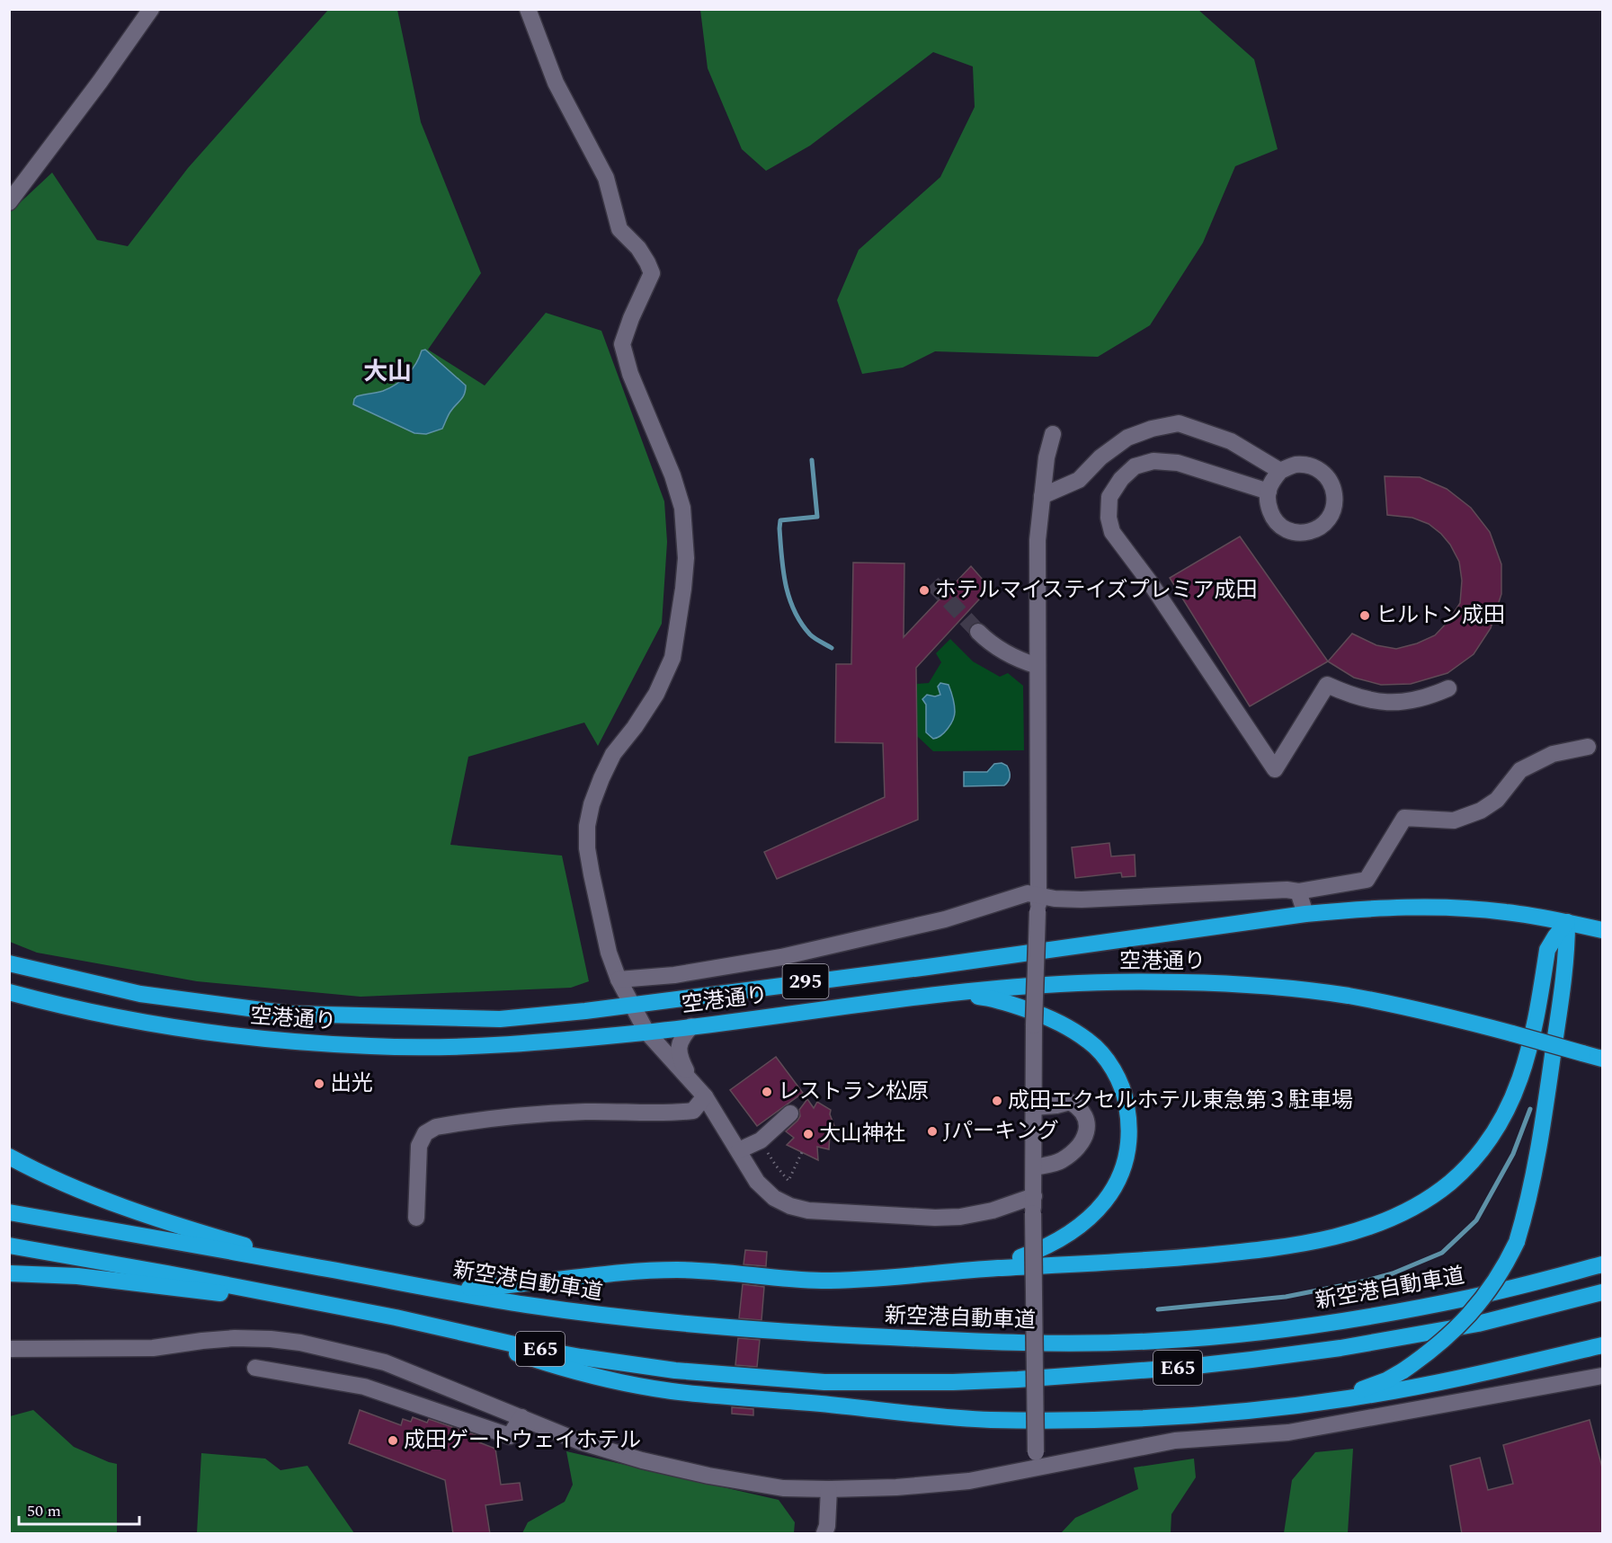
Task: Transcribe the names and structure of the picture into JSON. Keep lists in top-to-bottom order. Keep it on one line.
{"streets":{"highway":["空港通り","295","新空港自動車道","E65"]},"districts":["大山"],"places":["ホテルマイステイズプレミア成田","ヒルトン成田","出光","レストラン松原","成田エクセルホテル東急第３駐車場","Jパーキング","大山神社","成田ゲートウェイホテル"],"scale_bar":"50 m"}
